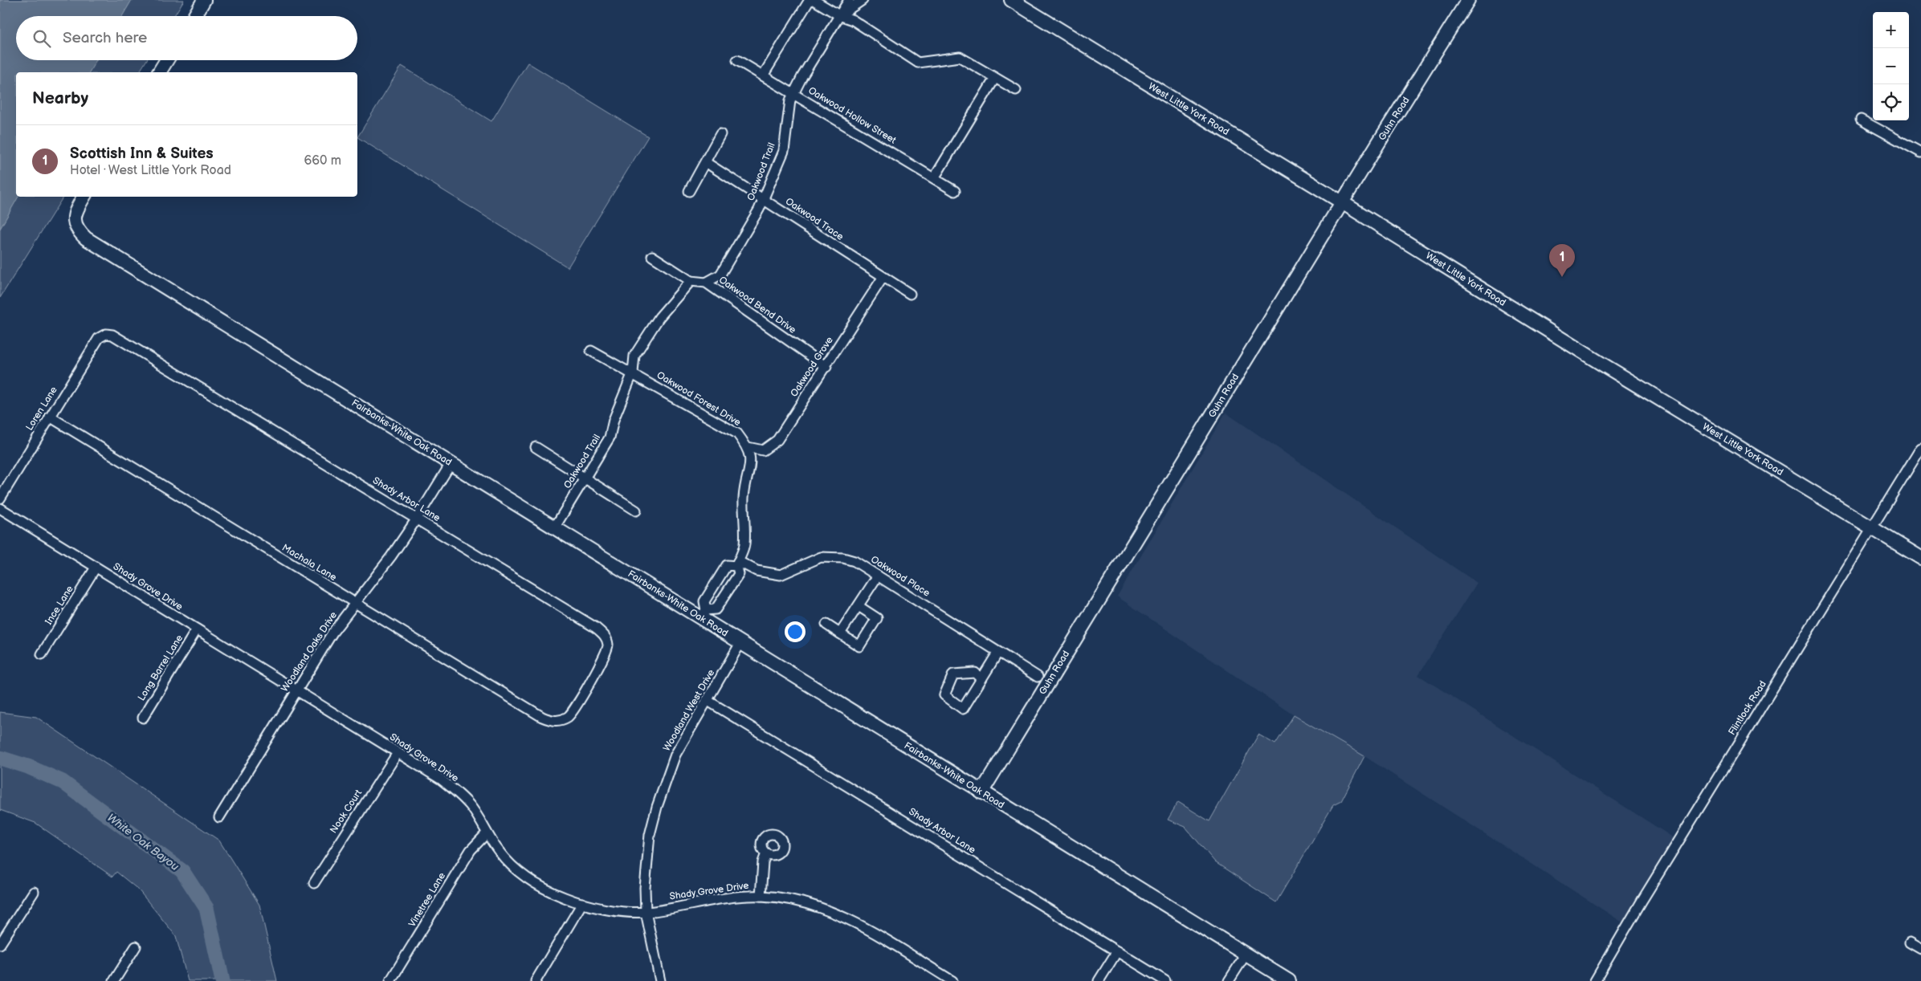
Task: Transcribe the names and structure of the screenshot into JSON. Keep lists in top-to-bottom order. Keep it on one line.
{"streets":{"street":["West Little York Road","Oakwood Hollow Street","Guhn Road","Oakwood Trail","Oakwood Trace","Oakwood Bend Drive","Oakwood Grove","Oakwood Forest Drive","Loren Lane","Fairbanks-White Oak Road","Shady Arbor Lane","Machala Lane","Oakwood Place","Shady Grove Drive","Ince Lane","Woodland Oaks Drive","Long Barrel Lane","Flintlock Road","Woodland West Drive","Nook Court","Vinetree Lane"]},"crossings":[["West Little York Road","Guhn Road"],["West Little York Road","Flintlock Road"],["Oakwood Hollow Street","Oakwood Trail"],["Guhn Road","Fairbanks-White Oak Road"],["Oakwood Trail","Oakwood Trace"],["Oakwood Trail","Oakwood Bend Drive"],["Oakwood Trail","Oakwood Forest Drive"],["Oakwood Trail","Fairbanks-White Oak Road"],["Oakwood Trace","Oakwood Grove"],["Oakwood Bend Drive","Oakwood Grove"],["Oakwood Grove","Oakwood Forest Drive"],["Loren Lane","Shady Arbor Lane"],["Loren Lane","Machala Lane"],["Fairbanks-White Oak Road","Woodland Oaks Drive"],["Fairbanks-White Oak Road","Woodland West Drive"],["Shady Arbor Lane","Machala Lane"],["Shady Arbor Lane","Woodland Oaks Drive"],["Shady Arbor Lane","Woodland West Drive"],["Machala Lane","Woodland Oaks Drive"],["Shady Grove Drive","Ince Lane"],["Shady Grove Drive","Woodland Oaks Drive"],["Shady Grove Drive","Long Barrel Lane"],["Shady Grove Drive","Woodland West Drive"],["Shady Grove Drive","Nook Court"],["Shady Grove Drive","Vinetree Lane"]],"water":["White Oak Bayou"],"page":{"map_buttons":["+","−"],"search":"Search here","heading":"Nearby","list":[{"mark":"1","name":"Scottish Inn & Suites","note":"Hotel · West Little York Road","value":"660 m"}],"pins":"1"}}
